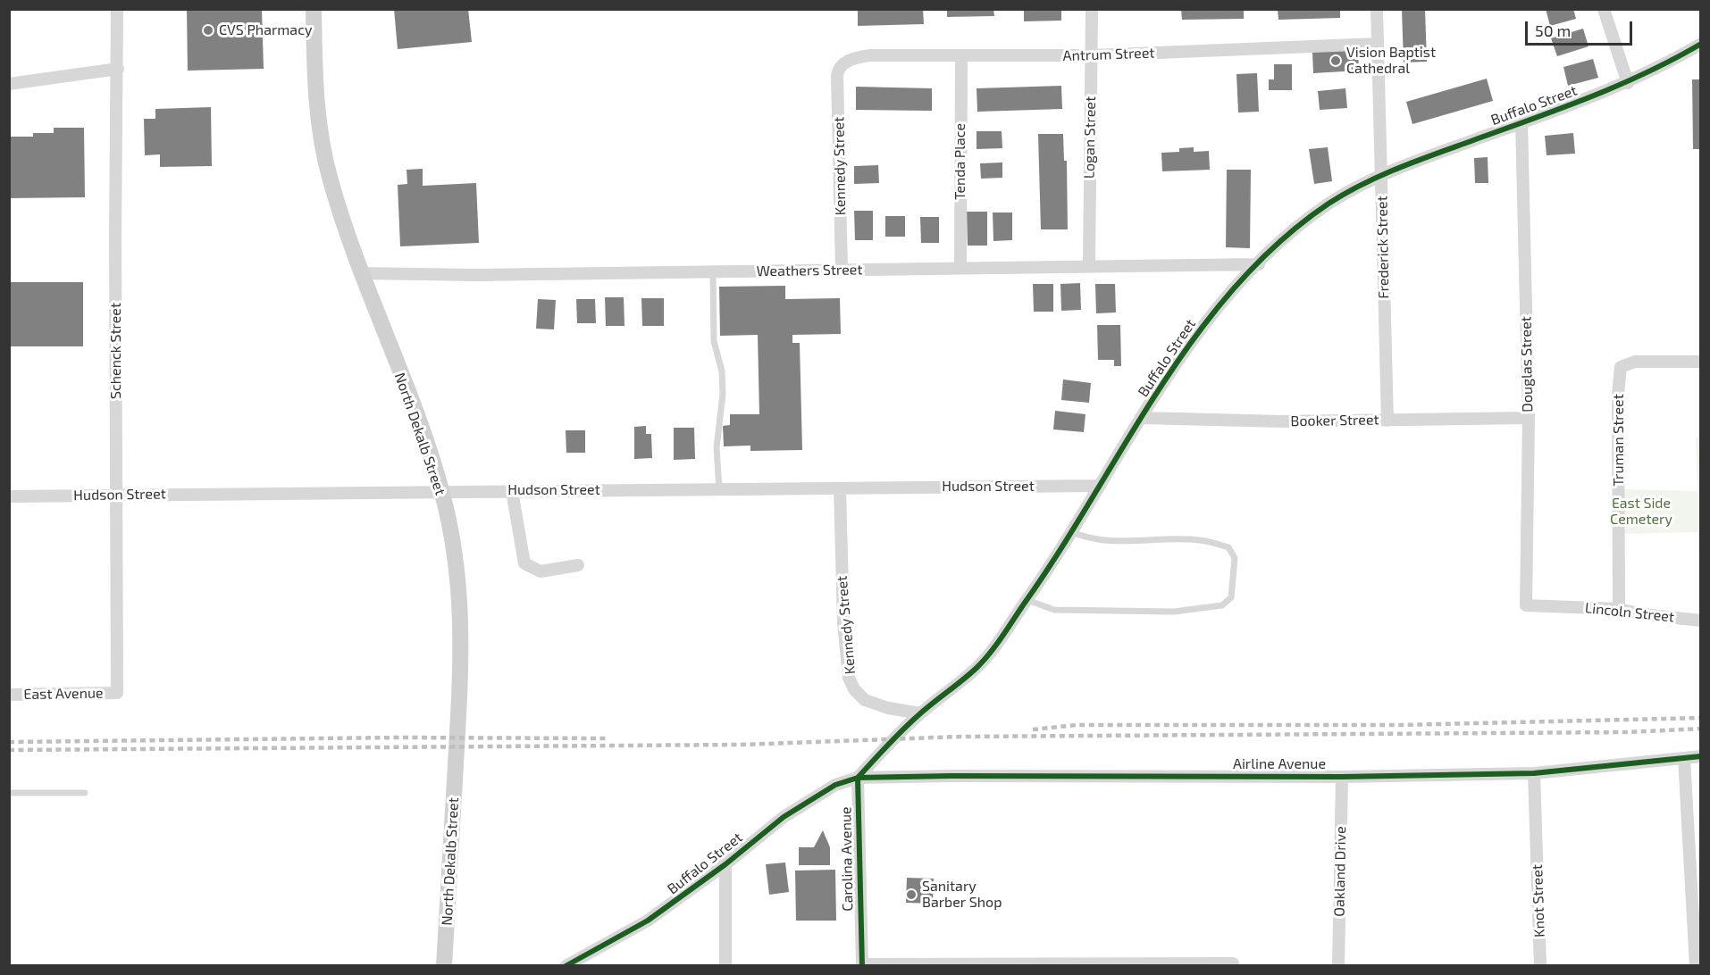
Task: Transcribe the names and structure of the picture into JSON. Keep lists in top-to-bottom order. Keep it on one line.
{"streets":{"main road":["North Dekalb Street"],"street":["Antrum Street","Buffalo Street","Logan Street","Tenda Place","Kennedy Street","Frederick Street","Weathers Street","Schenck Street","Douglas Street","Booker Street","Truman Street","Hudson Street","Lincoln Street","East Avenue","Airline Avenue","Carolina Avenue","Oakland Drive","Knot Street"]},"crossings":[["Antrum Street","Logan Street"],["Antrum Street","Tenda Place"],["Antrum Street","Kennedy Street"],["Antrum Street","Frederick Street"],["Buffalo Street","Kennedy Street"],["Buffalo Street","Frederick Street"],["Buffalo Street","Weathers Street"],["Buffalo Street","Douglas Street"],["Buffalo Street","Booker Street"],["Buffalo Street","Hudson Street"],["Buffalo Street","Airline Avenue"],["Buffalo Street","Carolina Avenue"],["Logan Street","Weathers Street"],["Tenda Place","Weathers Street"],["Kennedy Street","Weathers Street"],["Kennedy Street","Hudson Street"],["Frederick Street","Booker Street"],["Weathers Street","North Dekalb Street"],["Schenck Street","Hudson Street"],["Schenck Street","East Avenue"],["Douglas Street","Booker Street"],["Douglas Street","Lincoln Street"],["North Dekalb Street","Hudson Street"],["Truman Street","Lincoln Street"],["Airline Avenue","Carolina Avenue"],["Airline Avenue","Oakland Drive"],["Airline Avenue","Knot Street"]],"parks":["East Side Cemetery"],"places":["CVS Pharmacy","Vision Baptist Cathedral","Sanitary Barber Shop"],"scale_bar":"50 m"}
